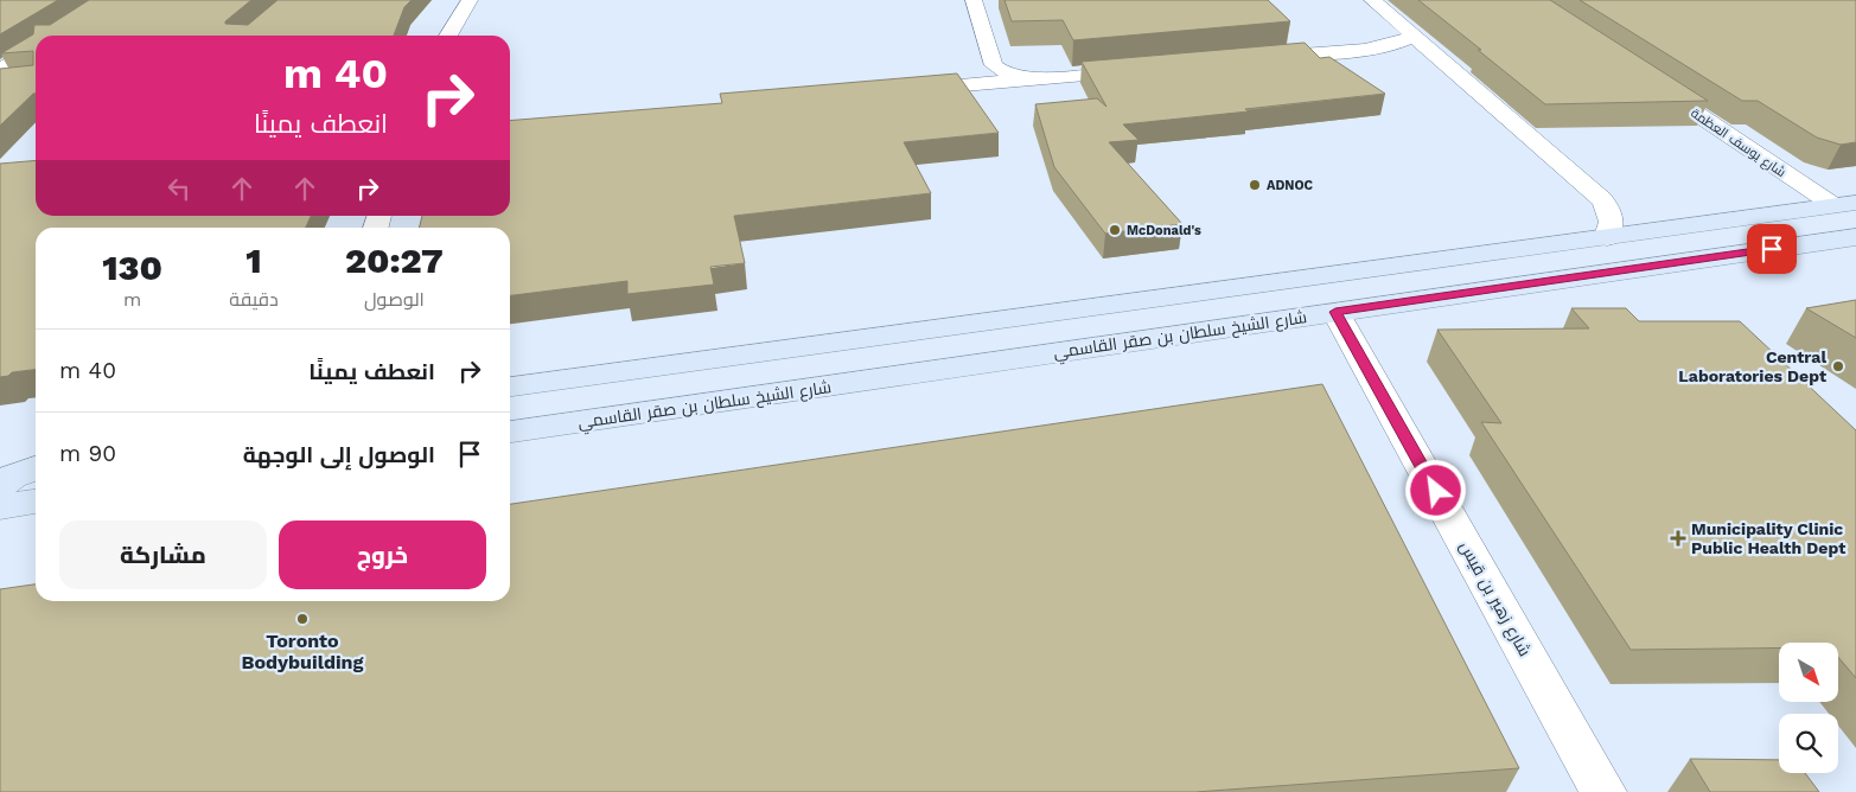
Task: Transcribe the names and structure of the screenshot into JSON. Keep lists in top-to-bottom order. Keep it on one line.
{"streets":{"main road":["شارع الشيخ سلطان بن صقر القاسمي"],"street":["شارع يوسف العظمة","شارع زهير بن قيس"]},"crossings":[["شارع الشيخ سلطان بن صقر القاسمي","شارع زهير بن قيس"]],"places":{"other":["ADNOC","McDonald's","Central Laboratories Dept","Toronto Bodybuilding"],"health":["Municipality Clinic Public Health Dept"]},"north":"bottom right","page":{"turn":["40 m","انعطف يمينًا"],"eta":["20:27","الوصول","1","دقيقة","130","m"],"list":[{"name":"انعطف يمينًا","value":"40 m"},{"name":"الوصول إلى الوجهة","value":"90 m"}],"buttons":["خروج","مشاركة"]}}
